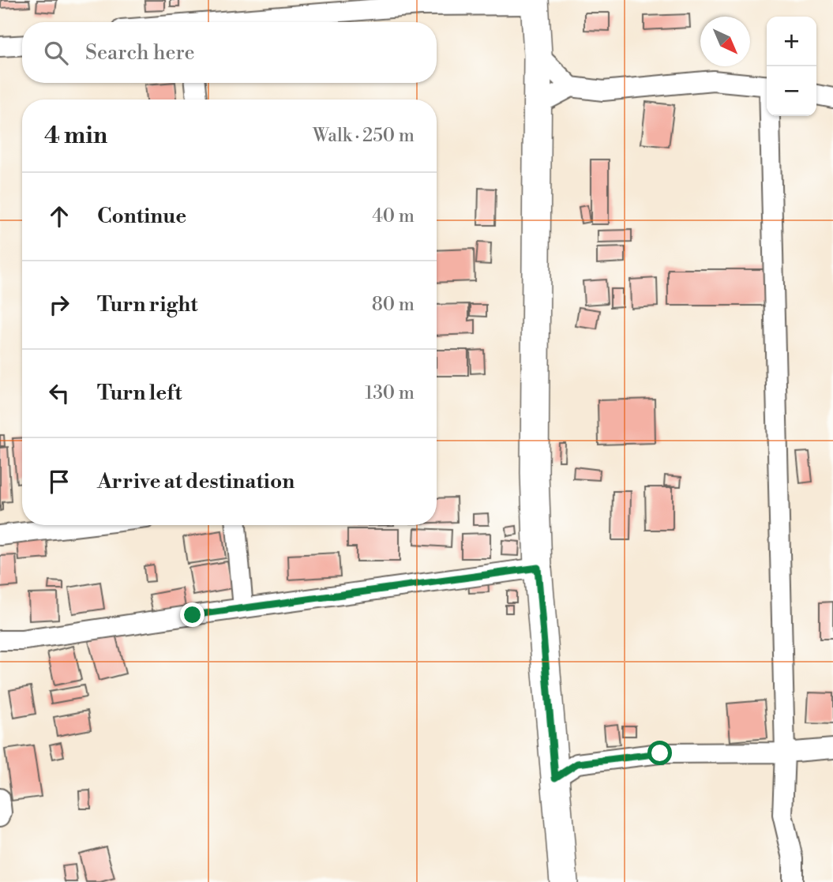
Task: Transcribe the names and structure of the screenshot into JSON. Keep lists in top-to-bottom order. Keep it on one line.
{"north":"bottom right","page":{"map_buttons":["+","−"],"search":"Search here","heading":["4 min","Walk · 250 m"],"list":[["Continue","40 m"],["Turn right","80 m"],["Turn left","130 m"],"Arrive at destination"]}}
